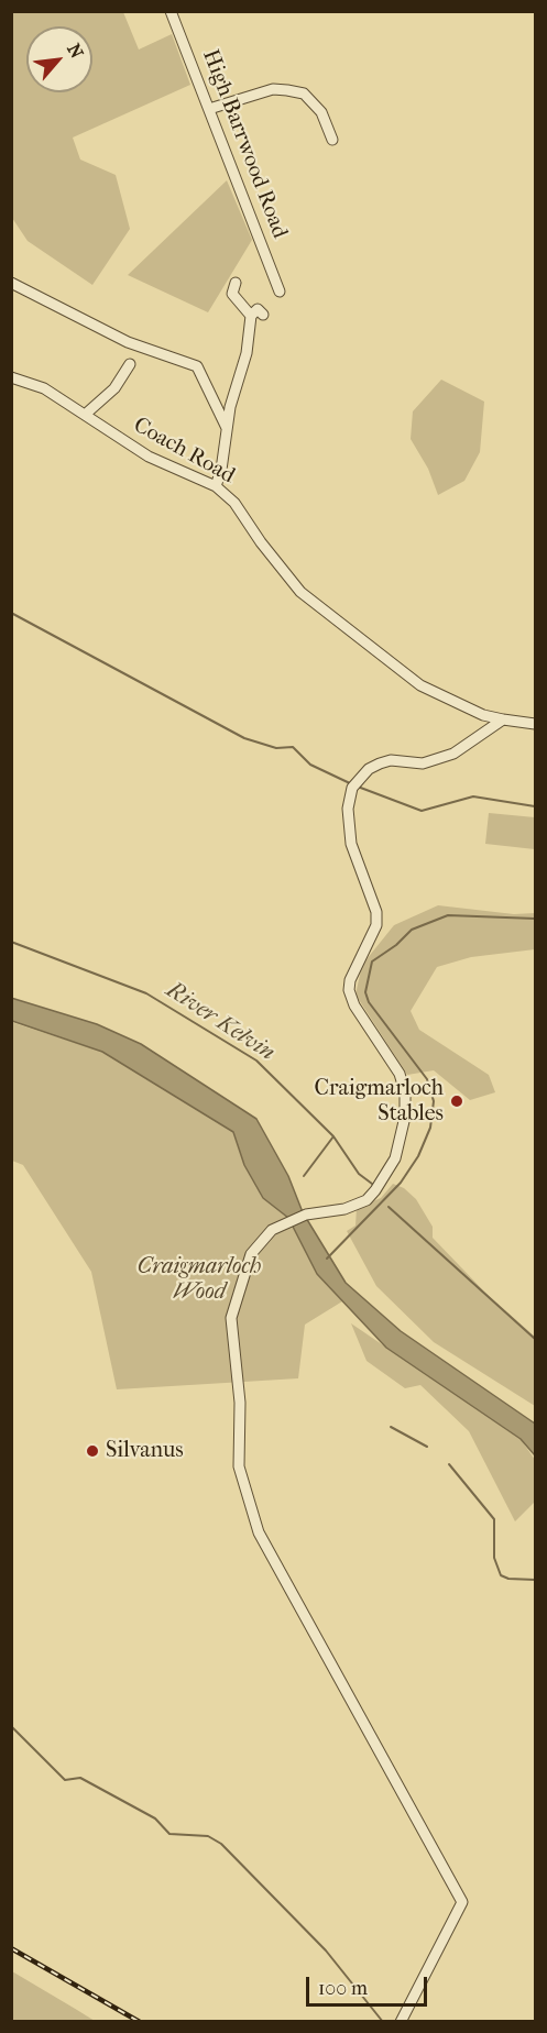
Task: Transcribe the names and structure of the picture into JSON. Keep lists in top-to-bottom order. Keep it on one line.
{"streets":{"street":["High Barrwood Road","Coach Road"]},"water":["River Kelvin"],"parks":["Craigmarloch Wood"],"places":["Craigmarloch Stables","Silvanus"],"scale_bar":"100 m","north":"top right"}
